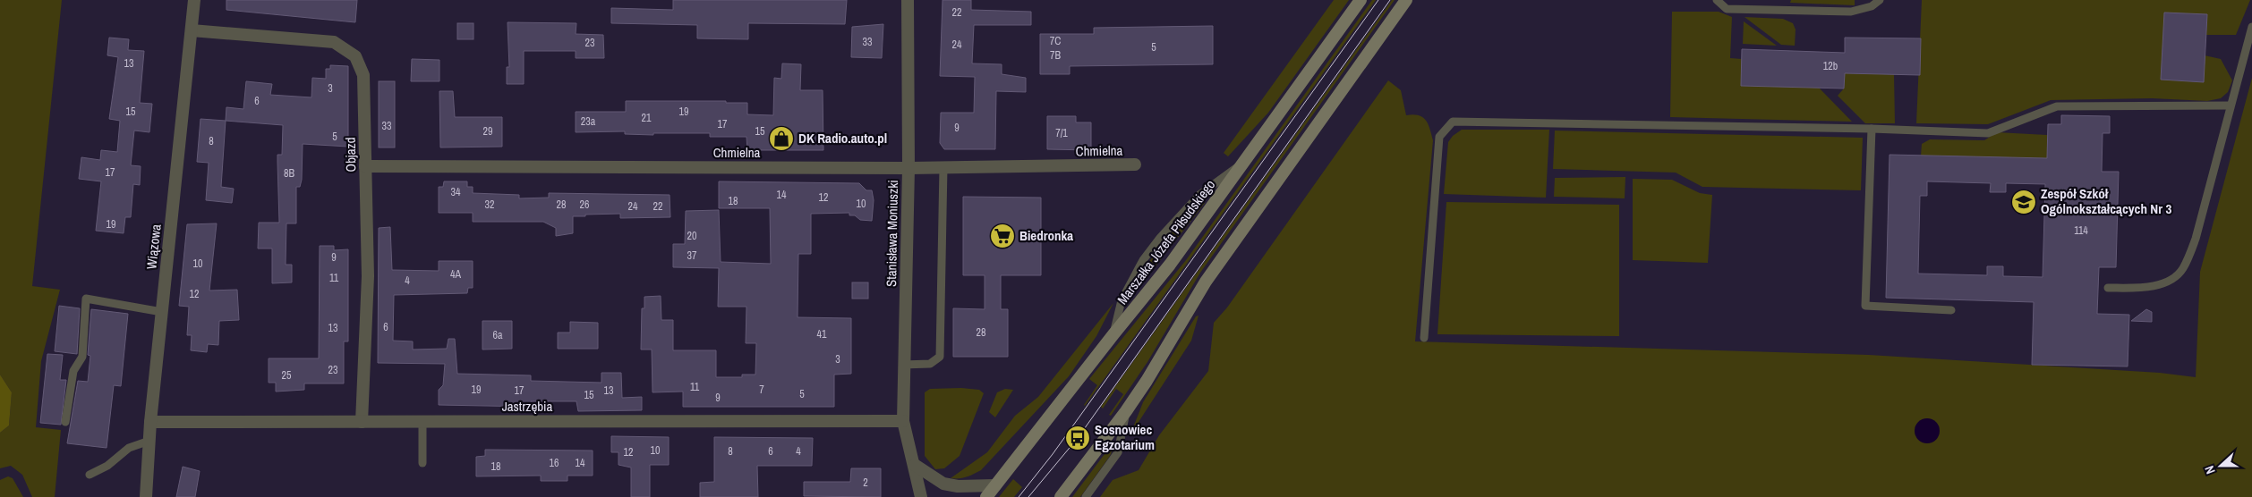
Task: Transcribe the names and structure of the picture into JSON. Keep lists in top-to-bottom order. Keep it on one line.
{"streets":{"main road":["Marszałka Józefa Piłsudskiego"],"street":["Chmielna","Objazd","Stanisława Moniuszki","Wiązowa","Jastrzębia"]},"crossings":[["Chmielna","Objazd"],["Chmielna","Stanisława Moniuszki"],["Objazd","Wiązowa"],["Objazd","Jastrzębia"],["Stanisława Moniuszki","Jastrzębia"],["Wiązowa","Jastrzębia"]],"places":{"shop":["DK Radio.auto.pl"],"school or university":["Zespół Szkół Ogólnokształcących Nr 3"],"supermarket":["Biedronka"],"bus stop":["Sosnowiec Egzotarium"]},"house_numbers":["22","7C","33","23","24","5","7B","13","12b","3","6","15","19","21","23a","17","33","9","29","15","7/1","5","8","17","8B","34","14","12","18","10","32","28","26","24","22","19","114","20","37","9","10","4A","11","4","12","6","13","28","41","6a","3","23","25","11","19","7","17","13","5","15","9","10","8","6","4","12","16","14","18","2"],"north":"left"}
